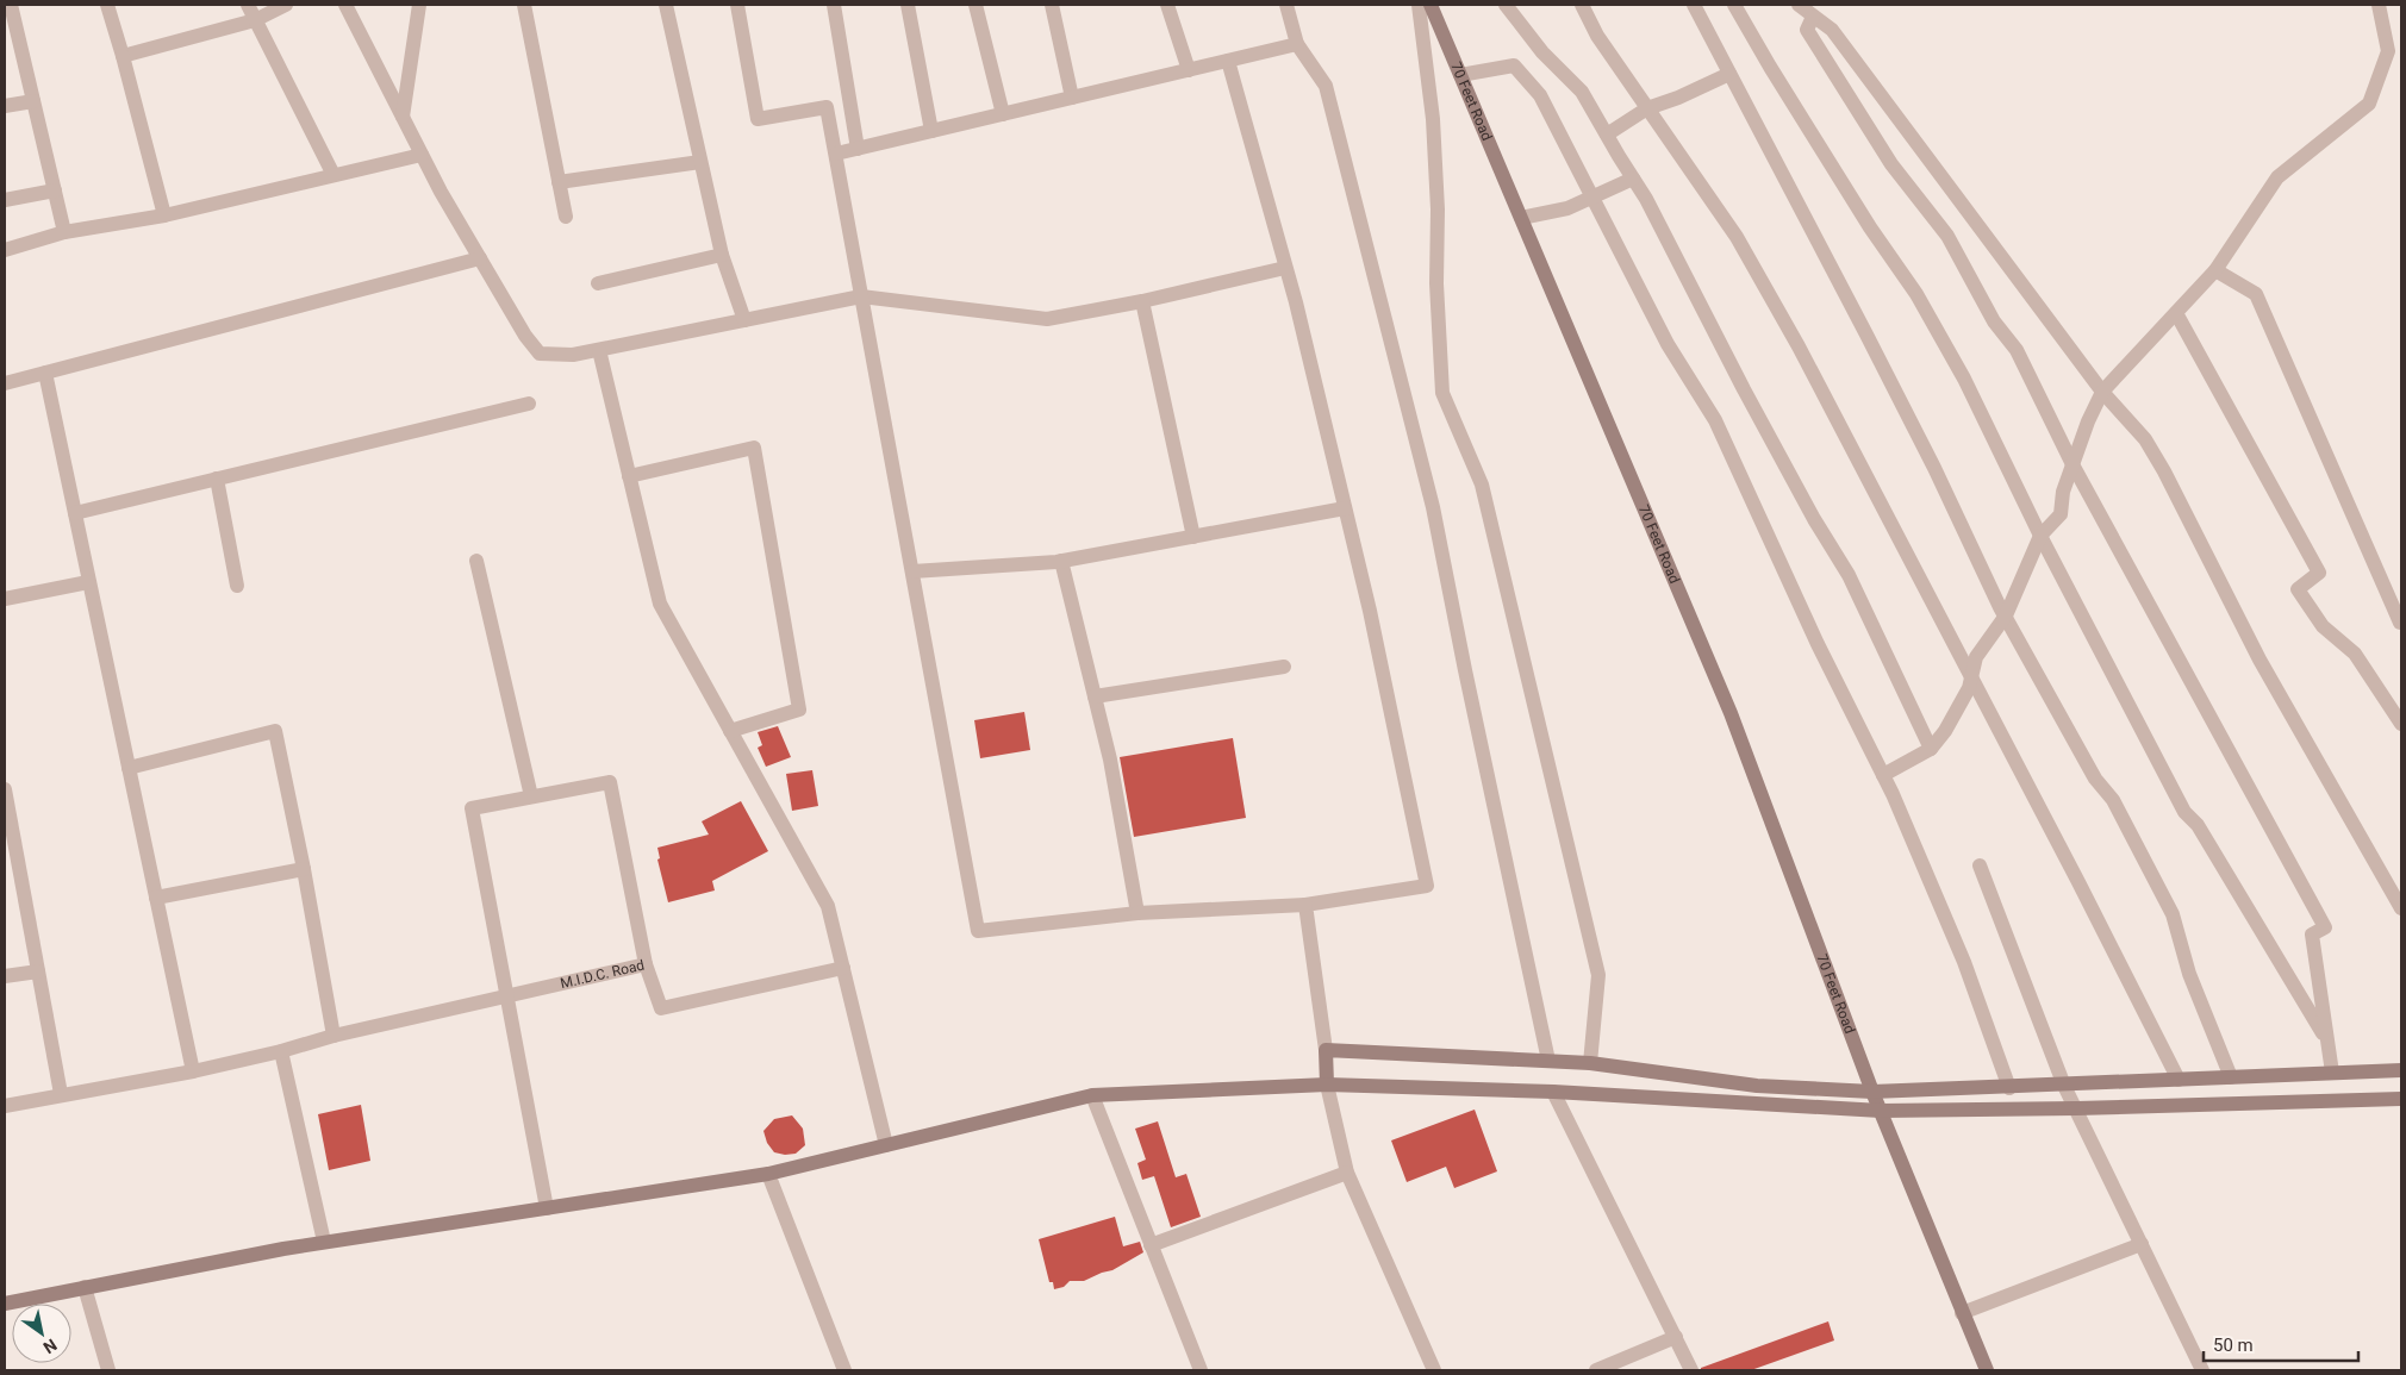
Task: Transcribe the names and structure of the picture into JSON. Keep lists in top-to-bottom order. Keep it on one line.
{"streets":{"main road":["70 Feet Road"],"street":["M.I.D.C. Road"]},"scale_bar":"50 m","north":"bottom right"}
